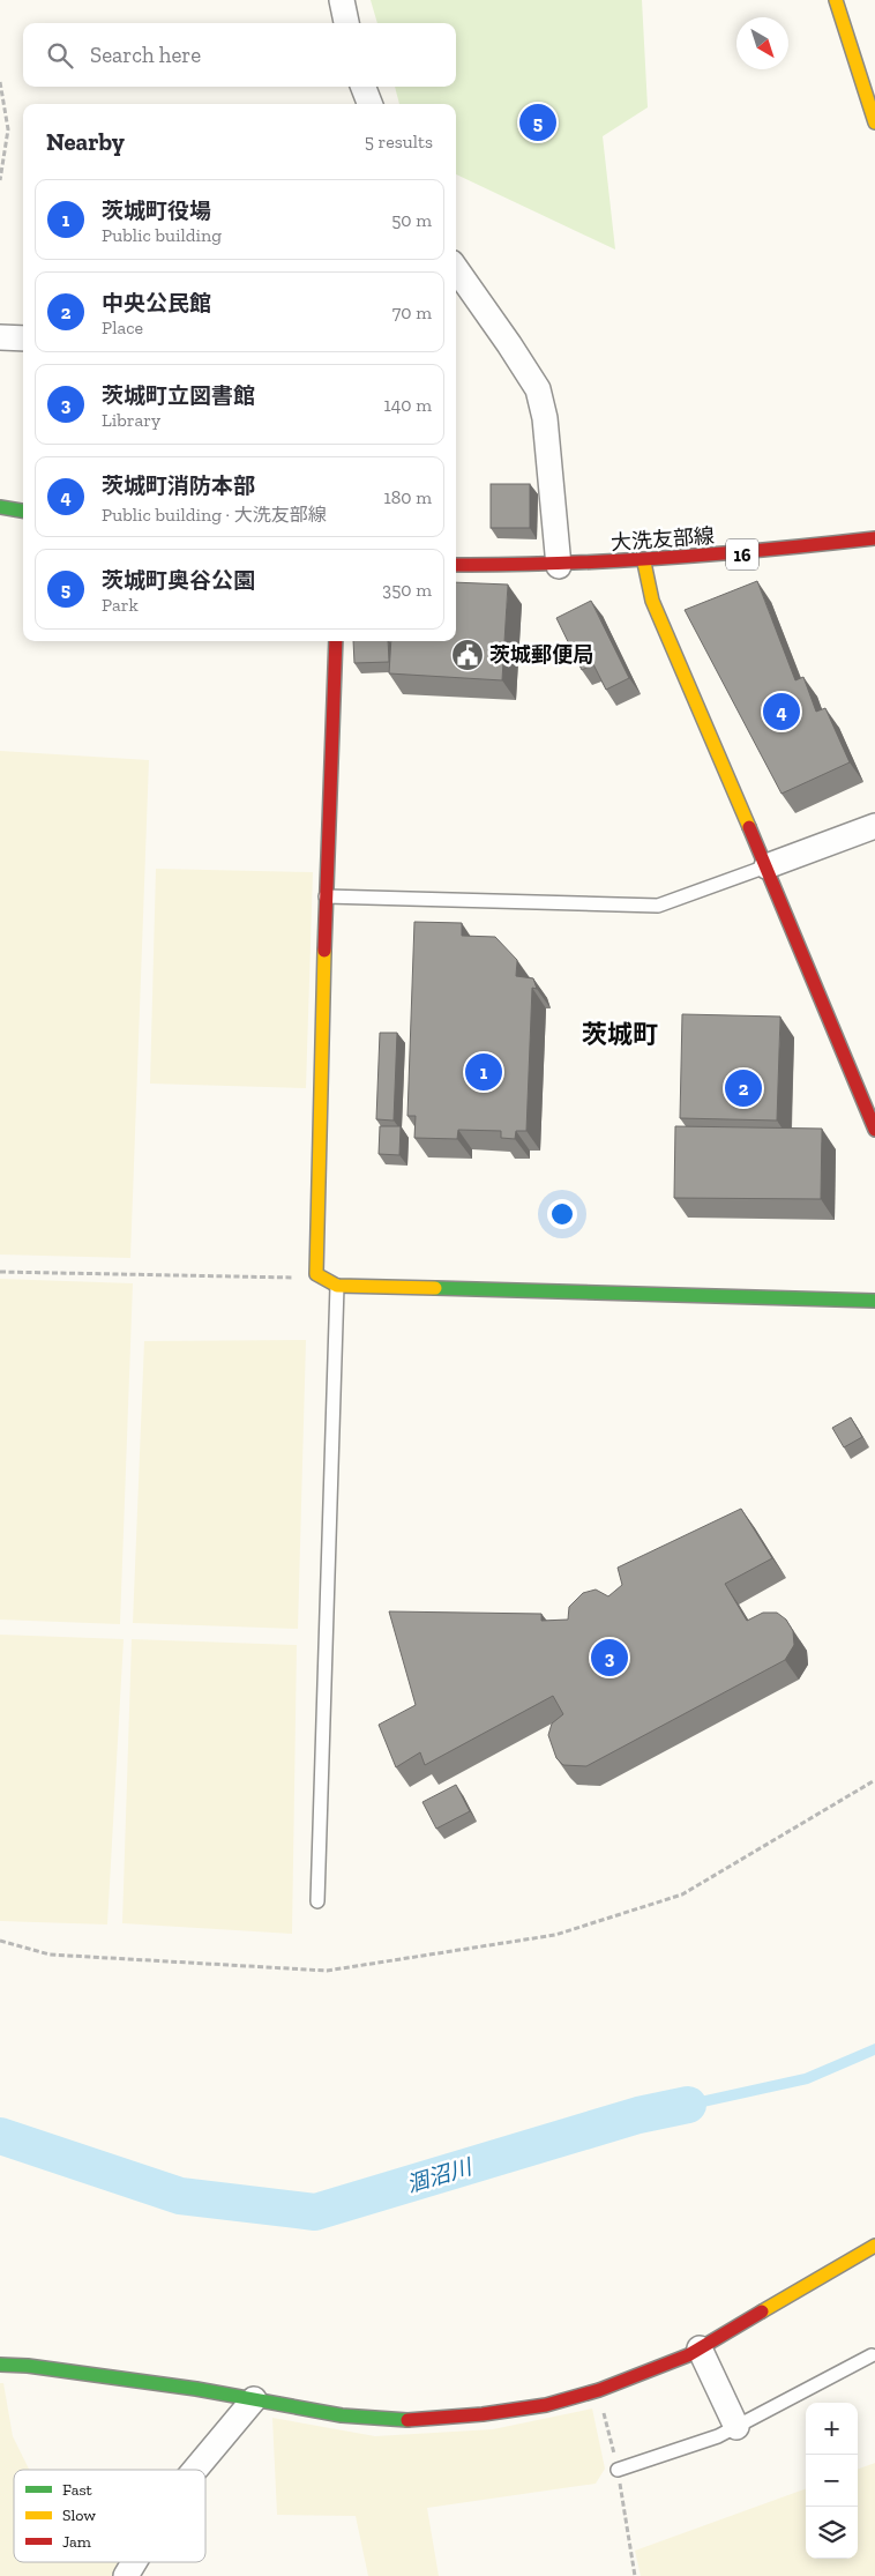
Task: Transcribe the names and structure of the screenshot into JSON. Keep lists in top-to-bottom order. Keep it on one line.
{"streets":{"street":["大洗友部線","16"]},"districts":["茨城町"],"water":["涸沼川"],"places":{"public building":["茨城郵便局"]},"legend":["Fast","Slow","Jam"],"north":"bottom right","page":{"search":"Search here","pins":["5","4","1","2","3"],"heading":["Nearby","5 results"],"list":[{"mark":"1","name":"茨城町役場","note":"Public building","value":"50 m"},{"mark":"2","name":"中央公民館","note":"Place","value":"70 m"},{"mark":"3","name":"茨城町立図書館","note":"Library","value":"140 m"},{"mark":"4","name":"茨城町消防本部","note":"Public building · 大洗友部線","value":"180 m"},{"mark":"5","name":"茨城町奥谷公園","note":"Park","value":"350 m"}],"map_buttons":["+","−"]}}
